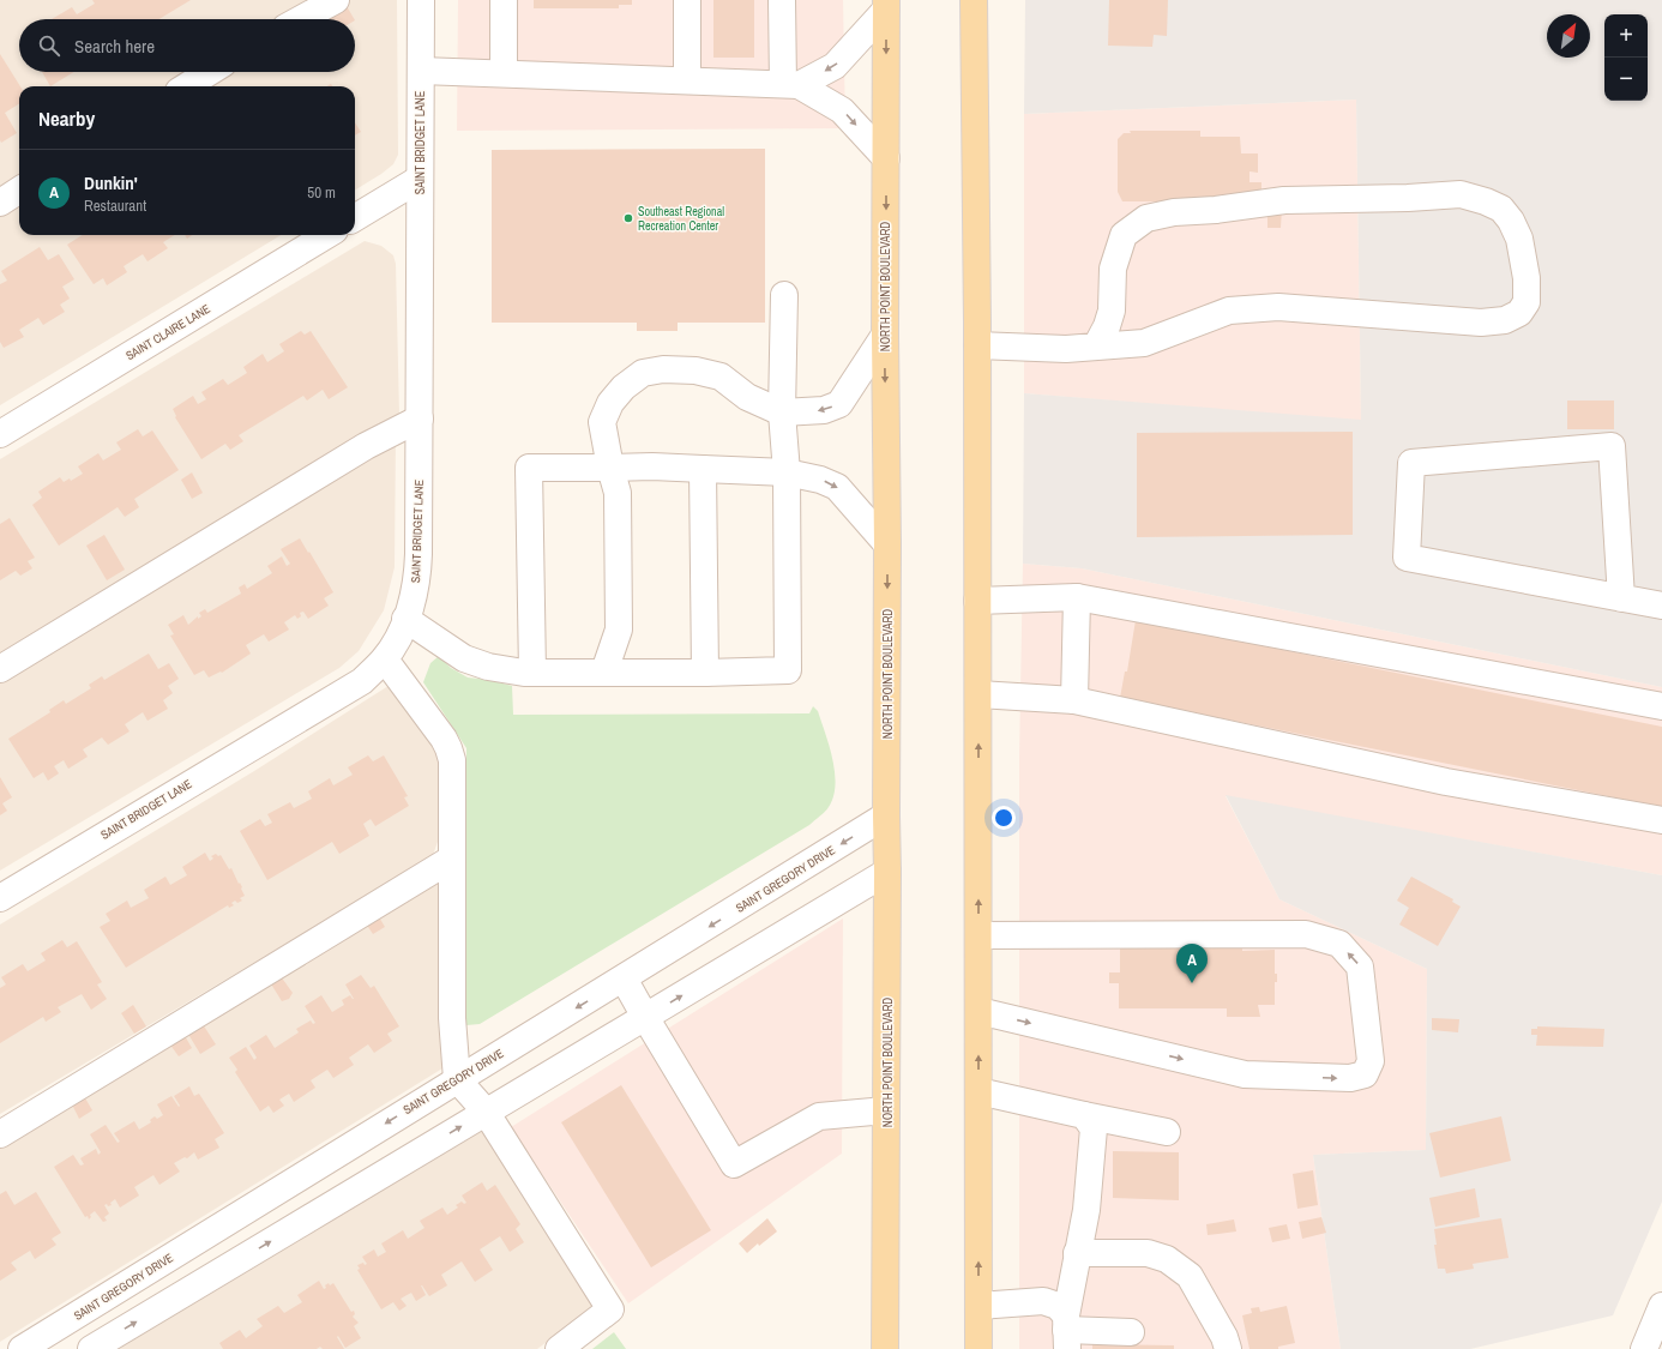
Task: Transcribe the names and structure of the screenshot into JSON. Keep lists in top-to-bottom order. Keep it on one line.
{"streets":{"main road":["NORTH POINT BOULEVARD"],"street":["SAINT BRIDGET LANE","SAINT CLAIRE LANE","SAINT GREGORY DRIVE"]},"crossings":[["NORTH POINT BOULEVARD","SAINT GREGORY DRIVE"]],"places":["Southeast Regional Recreation Center"],"north":"top right","page":{"map_buttons":["+","−"],"search":"Search here","heading":"Nearby","list":[{"mark":"A","name":"Dunkin'","note":"Restaurant","value":"50 m"}],"pins":"A"}}
